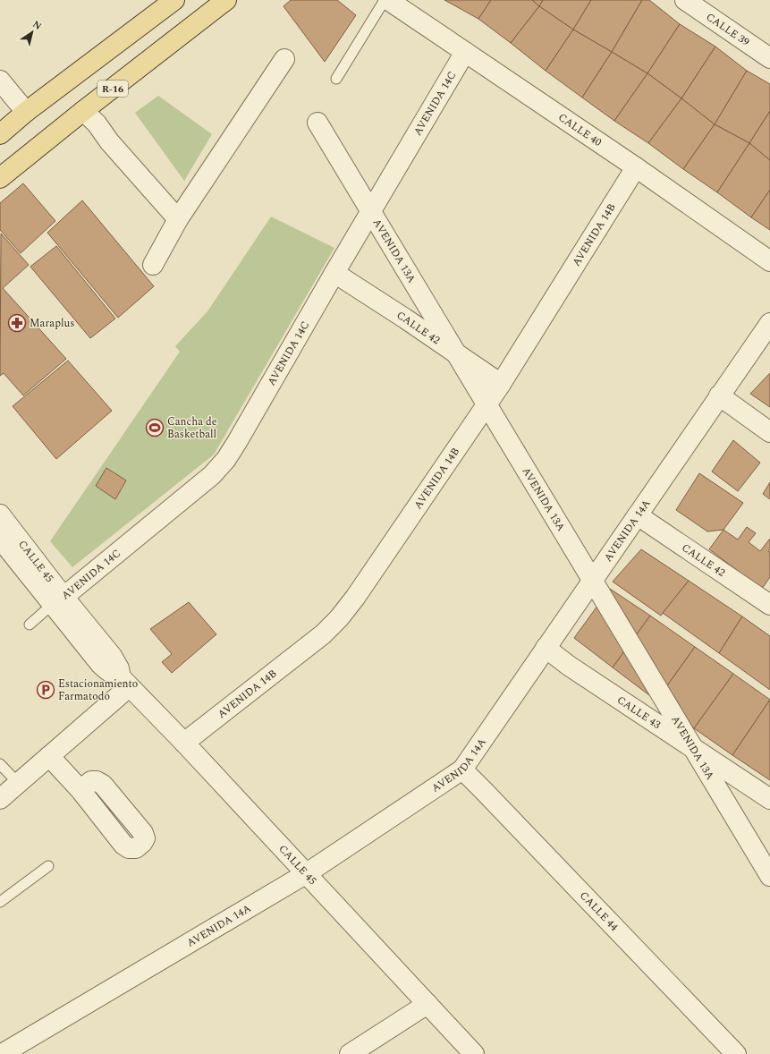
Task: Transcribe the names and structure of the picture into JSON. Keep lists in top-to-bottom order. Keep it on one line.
{"streets":{"main road":["R-16"],"street":["CALLE 39","AVENIDA 14C","CALLE 40","AVENIDA 14B","AVENIDA 13A","CALLE 42","AVENIDA 14A","CALLE 45","CALLE 43","CALLE 44"]},"crossings":[["AVENIDA 14C","CALLE 40"],["AVENIDA 14C","CALLE 42"],["AVENIDA 14C","CALLE 45"],["CALLE 40","AVENIDA 14B"],["AVENIDA 14B","CALLE 42"],["AVENIDA 14B","CALLE 45"],["CALLE 42","AVENIDA 14A"],["AVENIDA 14A","CALLE 45"],["AVENIDA 14A","CALLE 43"],["AVENIDA 14A","CALLE 44"]],"places":{"pharmacy":["Maraplus"],"sports":["Cancha de Basketball"],"parking":["Estacionamiento Farmatodo"]},"north":"top right"}
